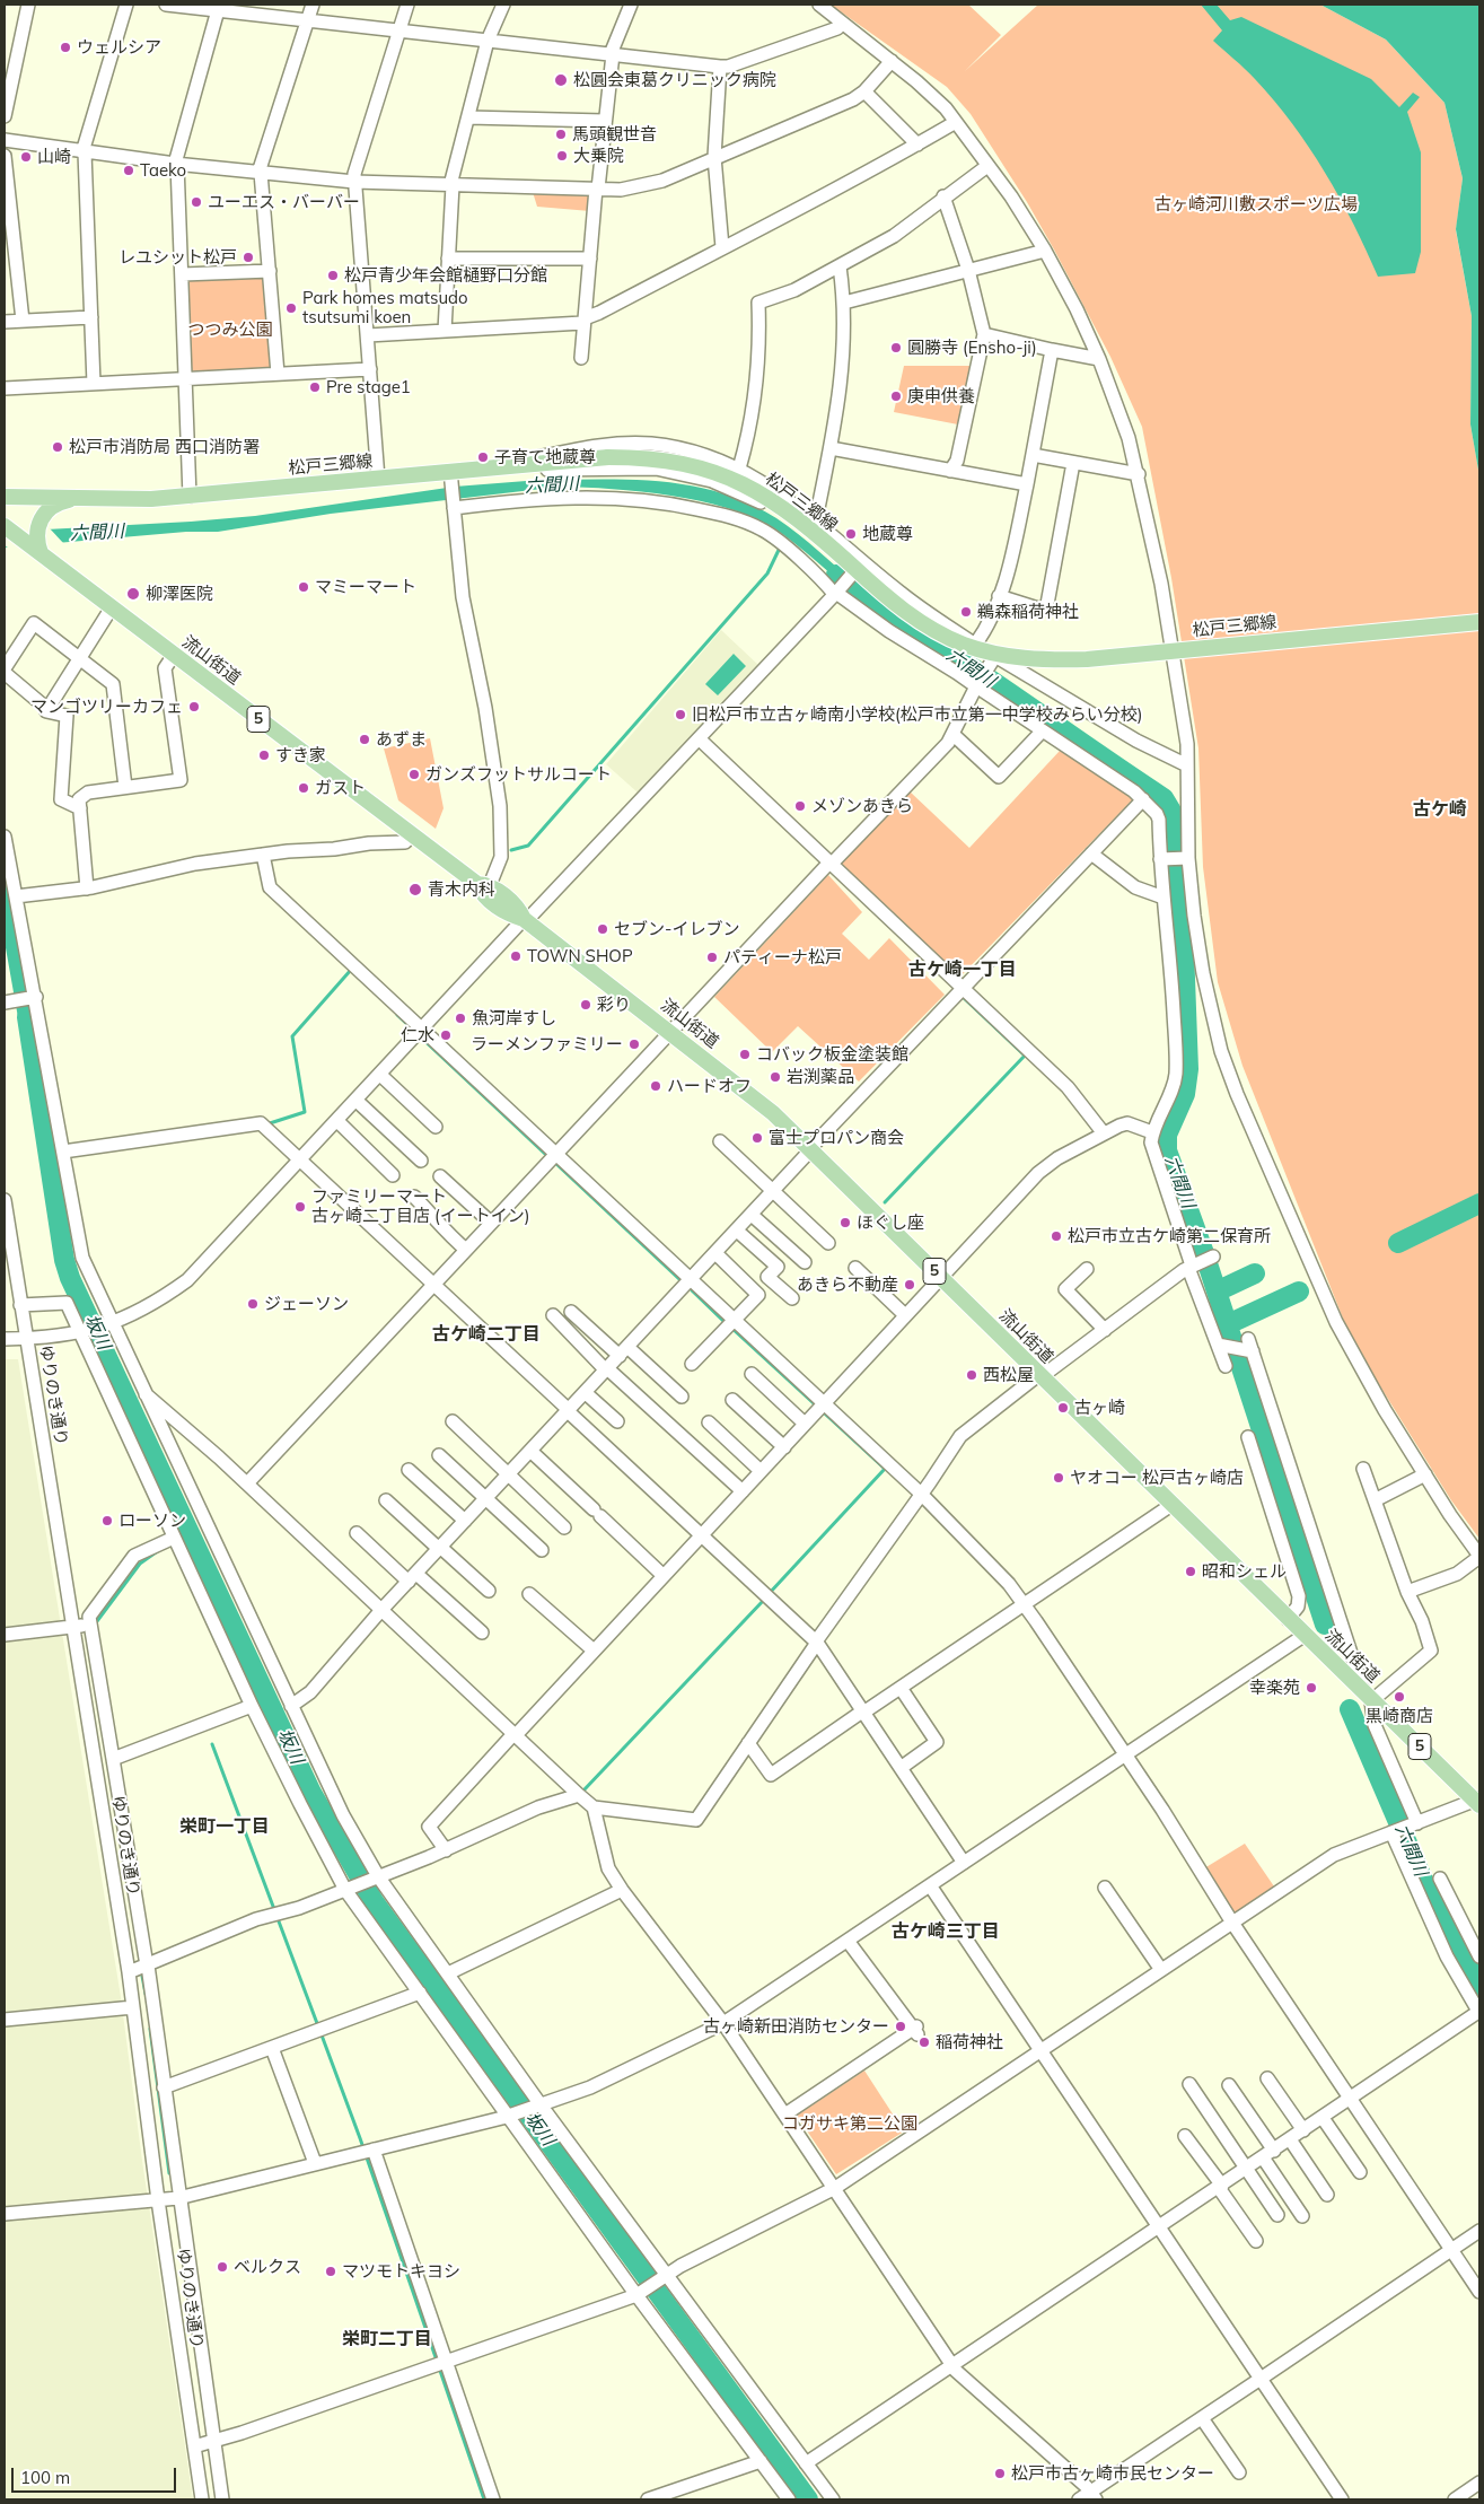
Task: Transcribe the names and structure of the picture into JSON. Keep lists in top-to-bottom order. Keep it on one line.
{"streets":{"main road":["松戸三郷線","流山街道","5"],"street":["ゆりのき通り"]},"districts":["古ケ崎","古ケ崎一丁目","古ケ崎二丁目","栄町一丁目","古ケ崎三丁目","栄町二丁目"],"water":["六間川","坂川"],"parks":["古ヶ崎河川敷スポーツ広場","つつみ公園","コガサキ第二公園"],"places":["ウェルシア","松圓会東葛クリニック病院","馬頭観世音","大乗院","山崎","Taeko","ユーエス・バーバー","レユシット松戸","松戸青少年会館樋野口分館","Park homes matsudo tsutsumi koen","圓勝寺 (Ensho-ji)","Pre stage1","庚申供養","松戸市消防局 西口消防署","子育て地蔵尊","地蔵尊","マミーマート","柳澤医院","鵜森稲荷神社","マンゴツリーカフェ","旧松戸市立古ヶ崎南小学校(松戸市立第一中学校みらい分校)","あずま","すき家","ガンズフットサルコート","ガスト","メゾンあきら","青木内科","セブン-イレブン","TOWN SHOP","パティーナ松戸","彩り","魚河岸すし","仁水","ラーメンファミリー","コバック板金塗装館","岩渕薬品","ハードオフ","富士プロパン商会","ファミリーマート 古ヶ崎二丁目店 (イートイン)","ほぐし座","松戸市立古ケ崎第二保育所","あきら不動産","ジェーソン","西松屋","古ヶ崎","ヤオコー 松戸古ヶ崎店","ローソン","昭和シェル","幸楽苑","黒崎商店","古ヶ崎新田消防センター","稲荷神社","ベルクス","マツモトキヨシ","松戸市古ヶ崎市民センター"],"scale_bar":"100 m"}
